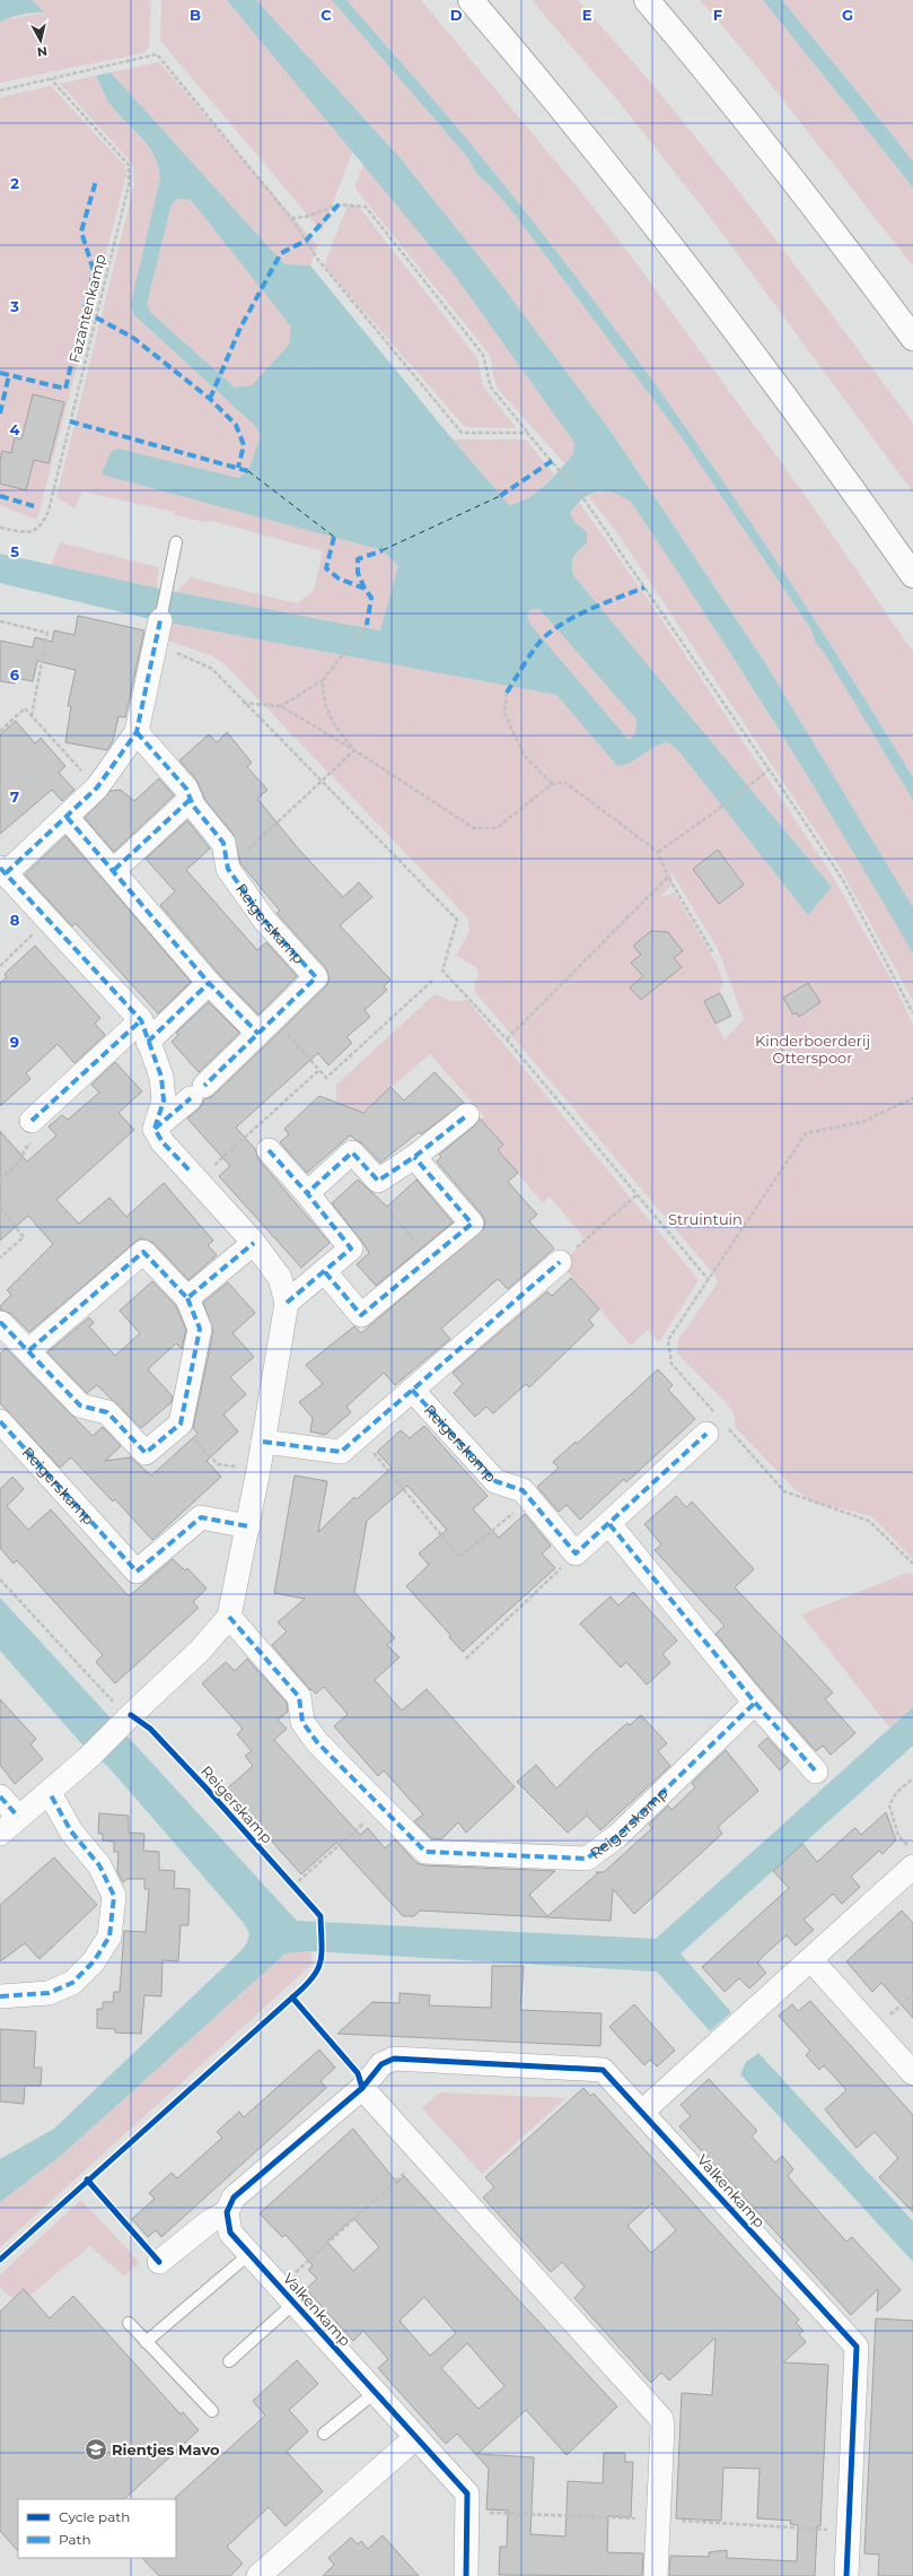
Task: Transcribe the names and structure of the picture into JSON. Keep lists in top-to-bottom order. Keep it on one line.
{"streets":{"street":["Reigerskamp","Valkenkamp"],"path":["Fazantenkamp"]},"parks":["Kinderboerderij Otterspoor","Struintuin"],"places":{"school or university":["Rientjes Mavo"]},"legend":["Cycle path","Path"],"north":"bottom","grid":{"columns":["B","C","D","E","F","G"],"rows":["2","3","4","5","6","7","8","9"]}}
